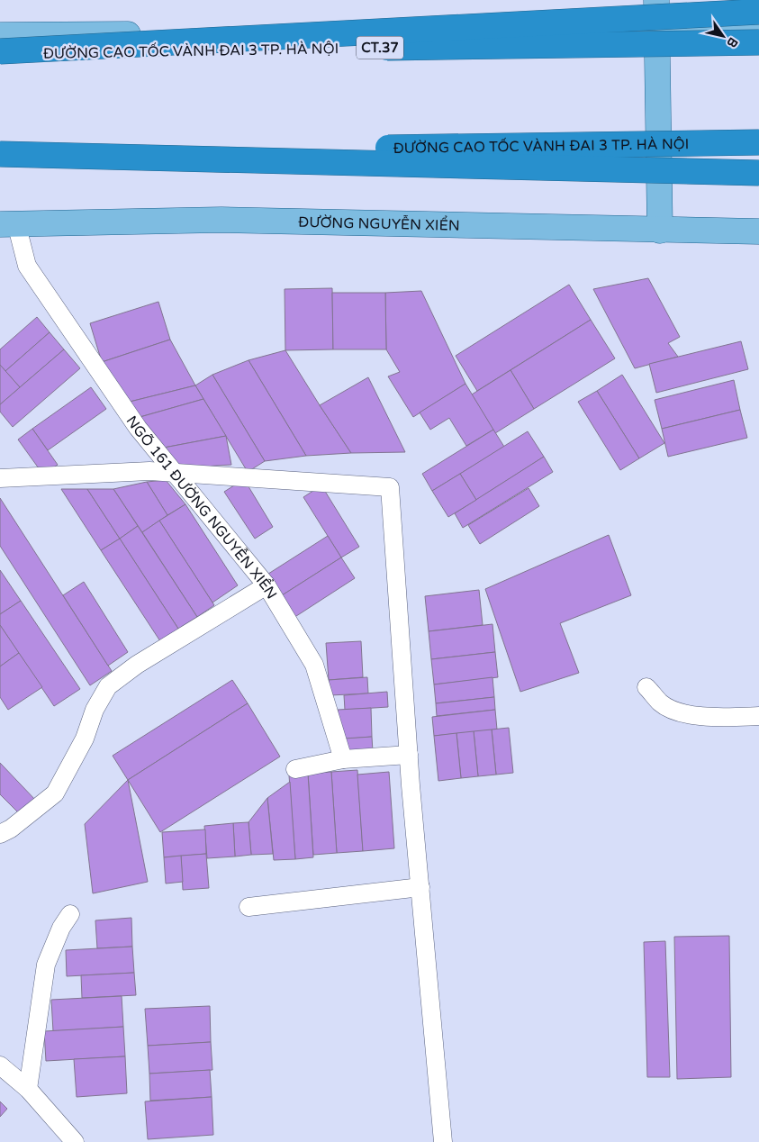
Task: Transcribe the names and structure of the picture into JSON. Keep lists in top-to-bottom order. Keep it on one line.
{"streets":{"highway":["CT.37","ĐƯỜNG CAO TỐC VÀNH ĐAI 3 TP. HÀ NỘI"],"main road":["ĐƯỜNG NGUYỄN XIỂN"],"lane":["NGÕ 161 ĐƯỜNG NGUYỄN XIỂN"]},"crossings":[["ĐƯỜNG NGUYỄN XIỂN","NGÕ 161 ĐƯỜNG NGUYỄN XIỂN"]],"north":"bottom right"}
